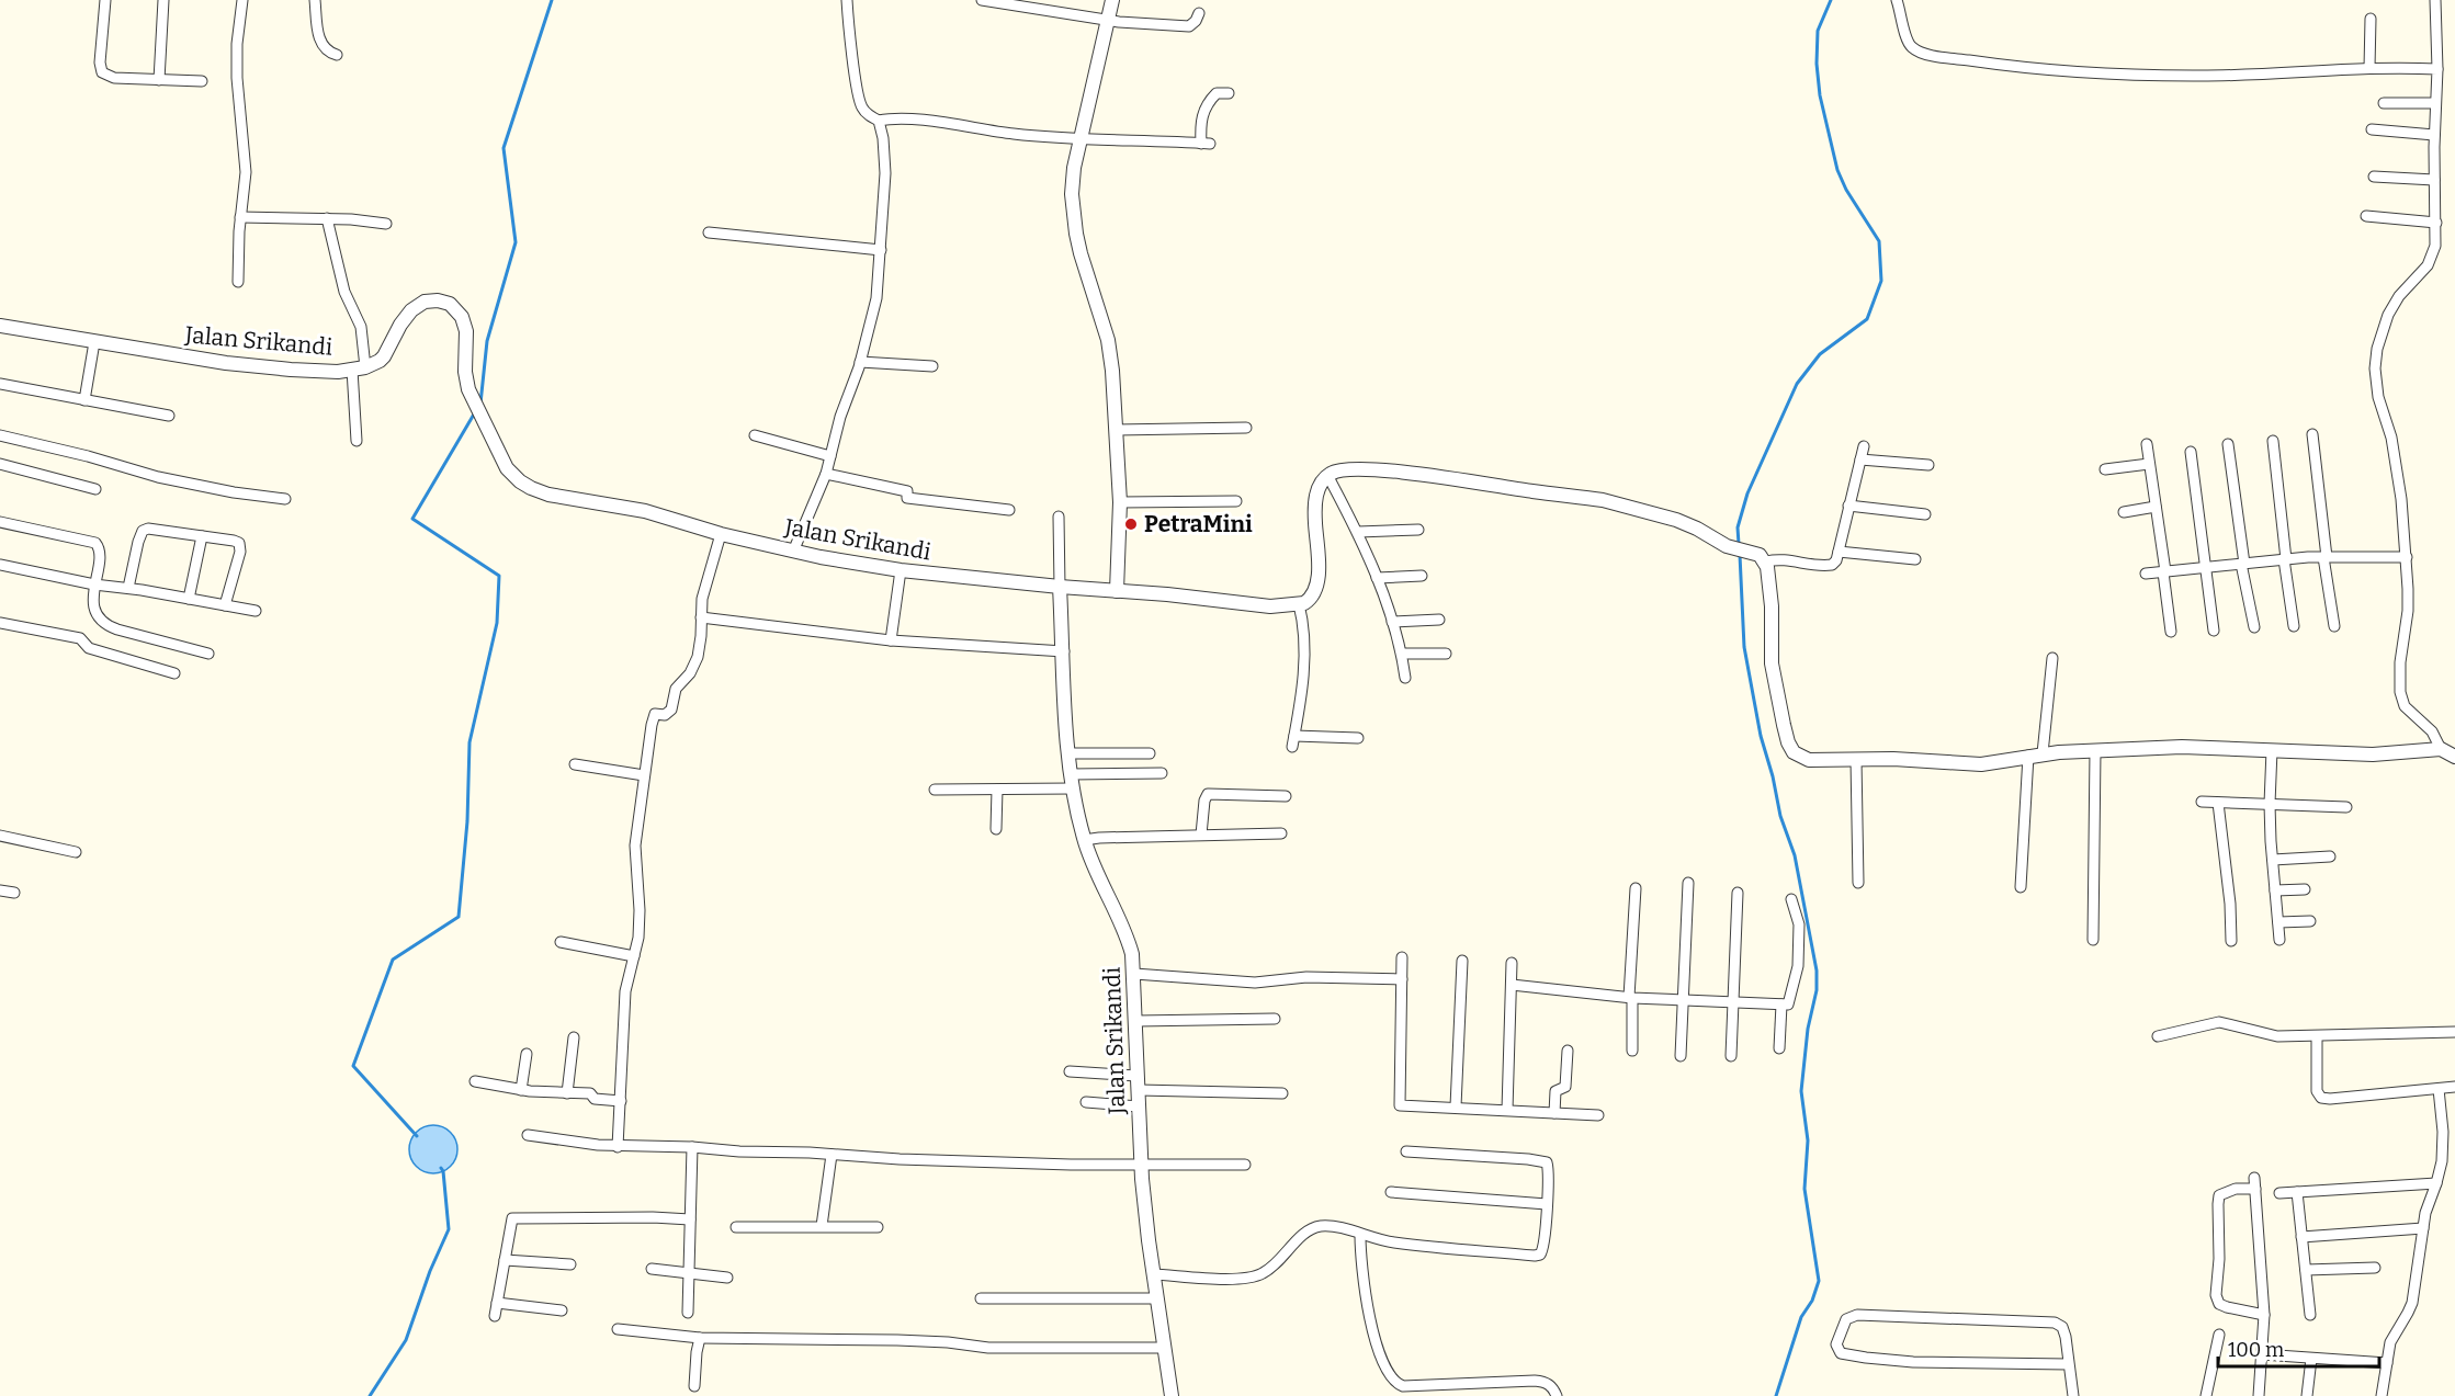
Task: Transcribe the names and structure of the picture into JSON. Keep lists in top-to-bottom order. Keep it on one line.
{"streets":{"street":["Jalan Srikandi"]},"places":["PetraMini"],"scale_bar":"100 m"}
